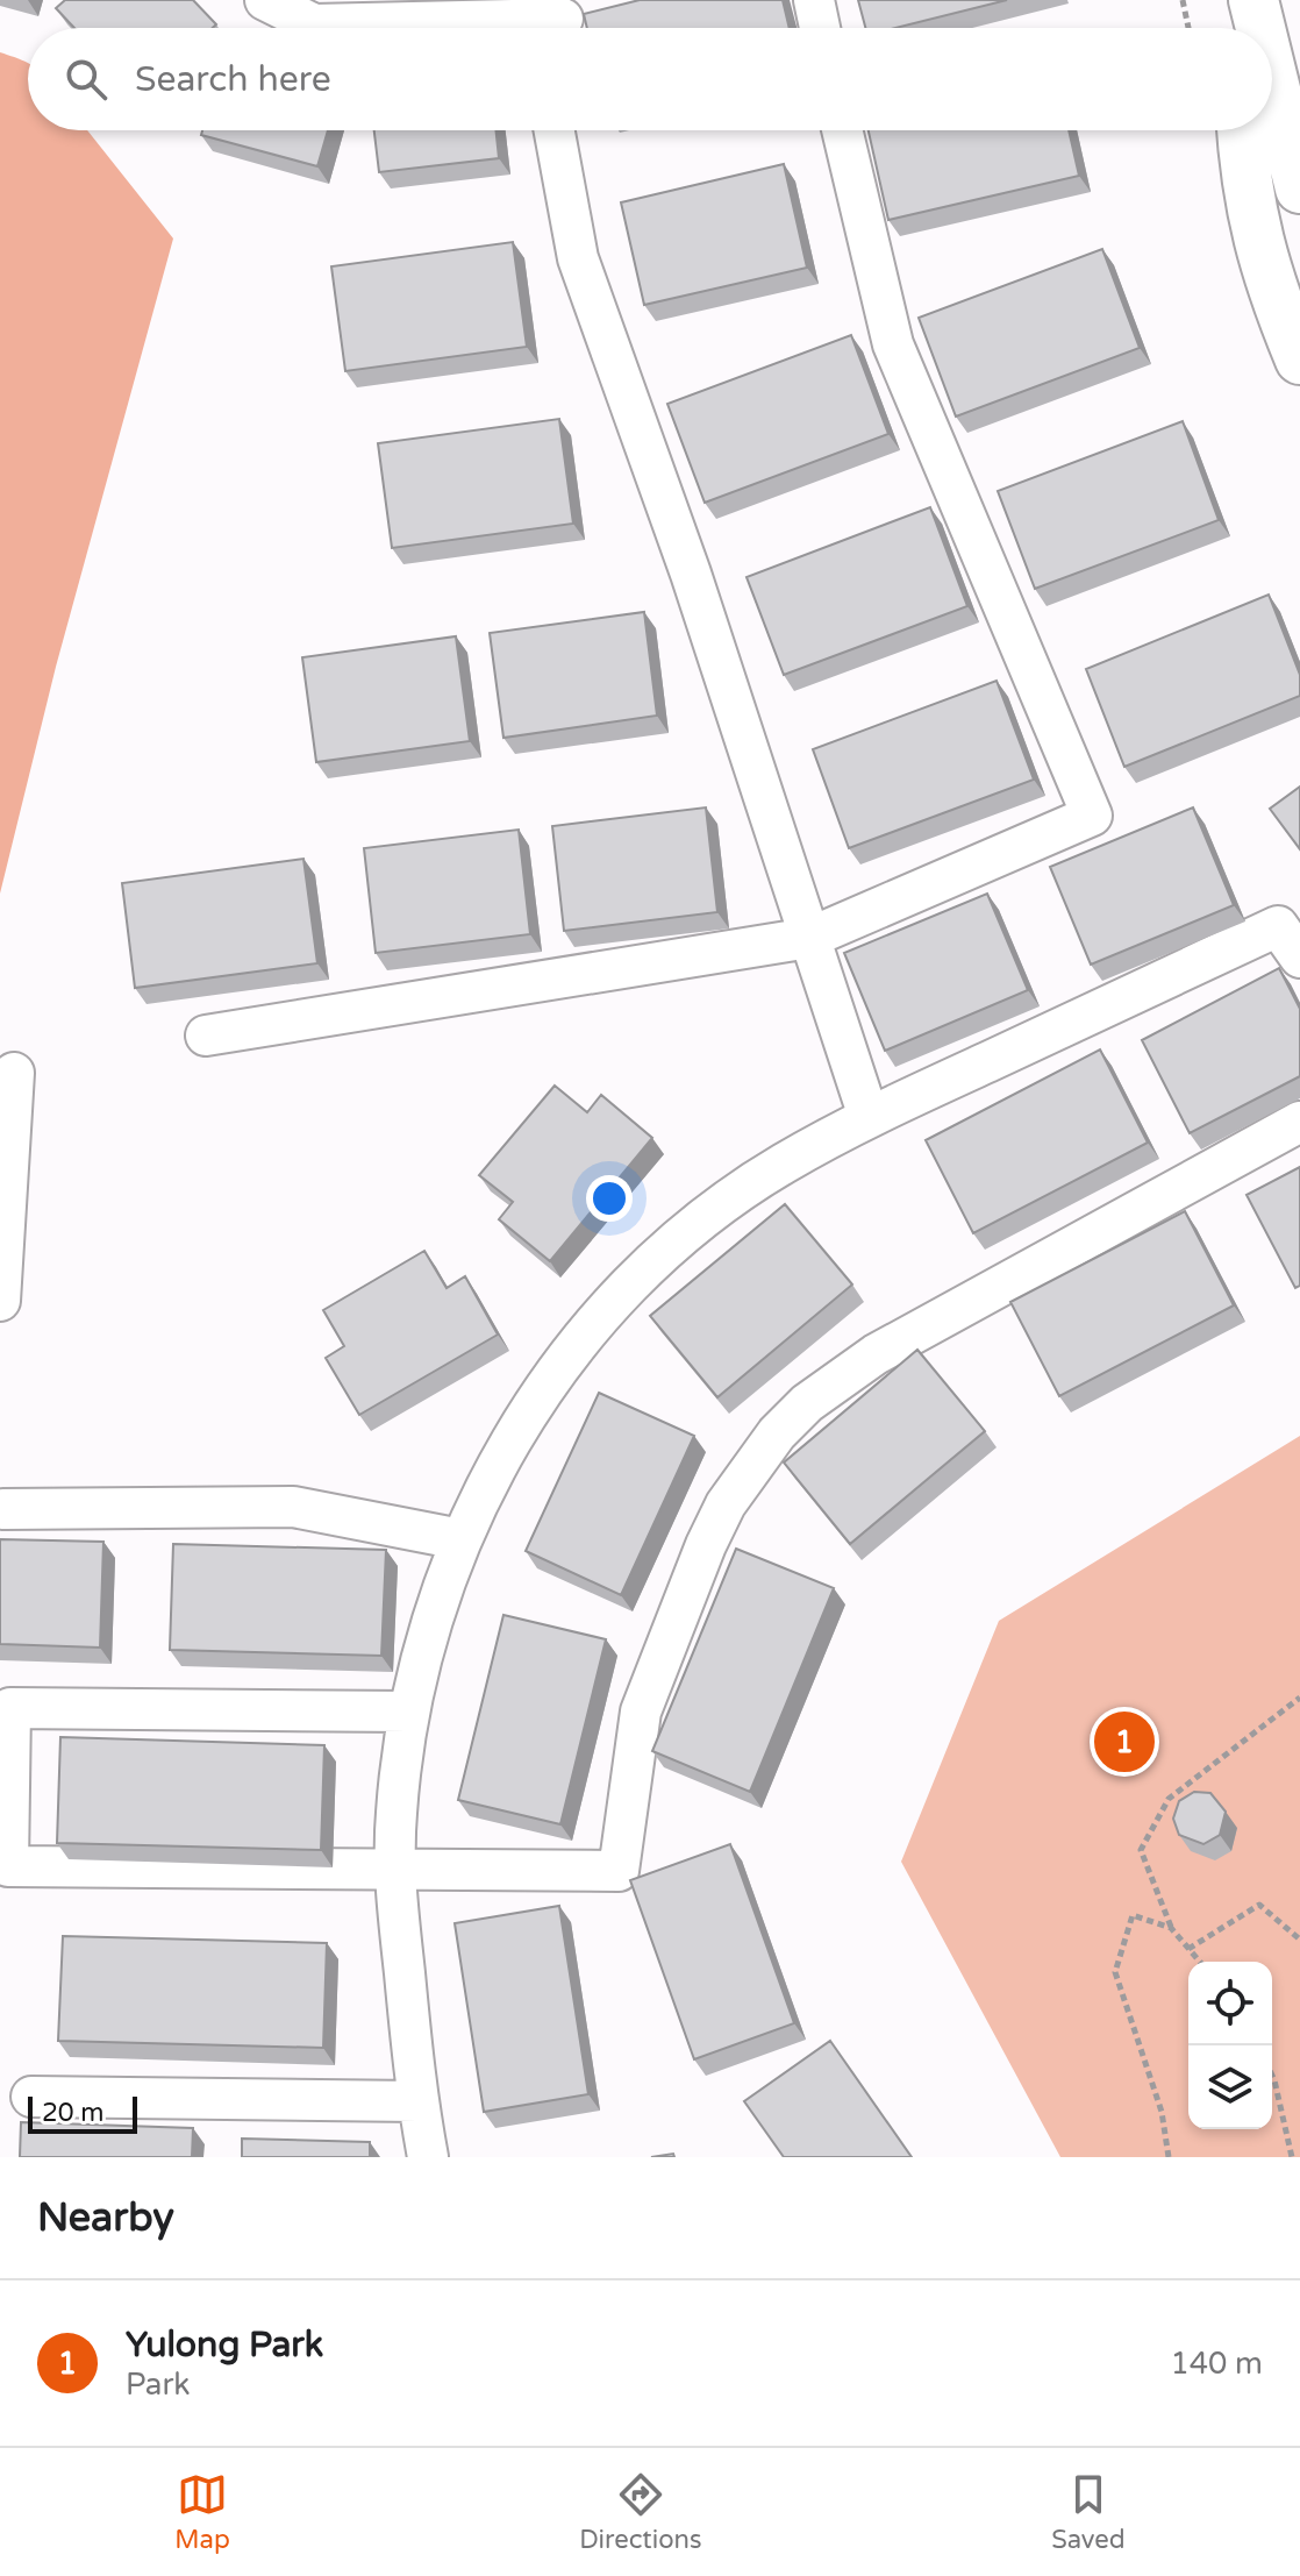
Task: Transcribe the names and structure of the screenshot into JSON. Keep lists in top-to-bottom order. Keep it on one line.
{"scale_bar":"20 m","page":{"search":"Search here","pins":"1","scale":"20 m","heading":"Nearby","list":[{"mark":"1","name":"Yulong Park","note":"Park","value":"140 m"}],"nav":["Map","Directions","Saved"]}}
